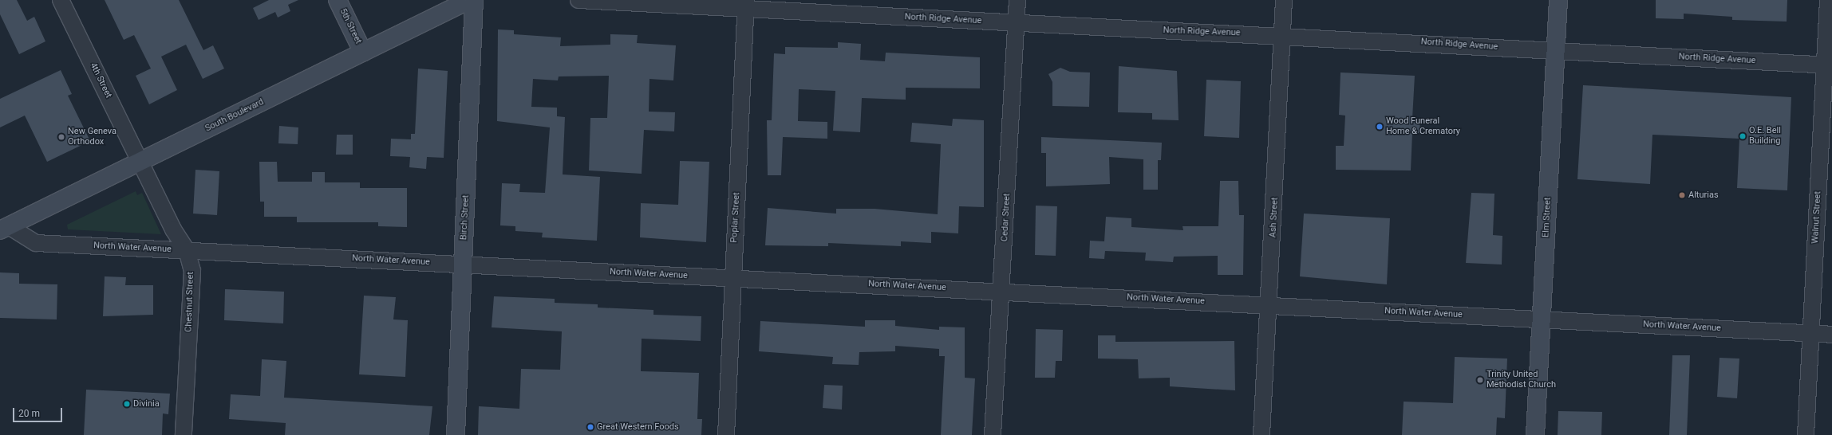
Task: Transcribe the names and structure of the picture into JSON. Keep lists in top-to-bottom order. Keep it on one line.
{"streets":{"street":["North Ridge Avenue","5th Street","4th Street","South Boulevard","Birch Street","Poplar Street","Cedar Street","Ash Street","Elm Street","Walnut Street","North Water Avenue","Chestnut Street"]},"crossings":[["North Ridge Avenue","Poplar Street"],["North Ridge Avenue","Cedar Street"],["North Ridge Avenue","Ash Street"],["North Ridge Avenue","Elm Street"],["North Ridge Avenue","Walnut Street"],["5th Street","South Boulevard"],["4th Street","South Boulevard"],["4th Street","Chestnut Street"],["South Boulevard","North Water Avenue"],["South Boulevard","Chestnut Street"],["Birch Street","North Water Avenue"],["Poplar Street","North Water Avenue"],["Cedar Street","North Water Avenue"],["Ash Street","North Water Avenue"],["Elm Street","North Water Avenue"],["Walnut Street","North Water Avenue"],["North Water Avenue","Chestnut Street"]],"places":["Wood Funeral Home & Crematory","O.E. Bell Building","New Geneva Orthodox","Alturias","Trinity United Methodist Church","Divinia","Great Western Foods"],"scale_bar":"20 m"}
